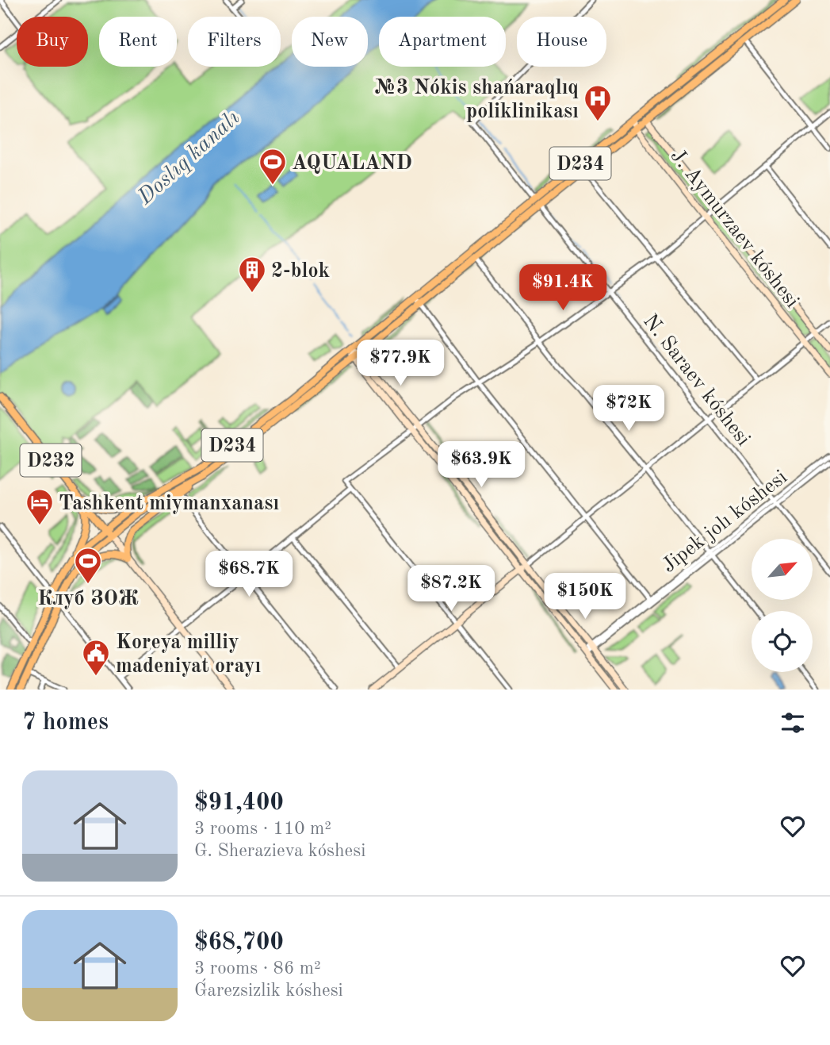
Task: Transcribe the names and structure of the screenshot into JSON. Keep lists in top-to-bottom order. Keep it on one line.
{"streets":{"main road":["D234","D232"],"street":["J. Aymurzaev kóshesi","N. Saraev kóshesi","Jipek jolı kóshesi"]},"crossings":[["D234","J. Aymurzaev kóshesi"],["D234","N. Saraev kóshesi"],["D234","D232"],["N. Saraev kóshesi","Jipek jolı kóshesi"]],"water":["Doslıq kanalı"],"places":{"hospital":["№3 Nókis shańaraqlıq poliklinikası"],"sports":["AQUALAND","Клуб ЗОЖ"],"building":["2-blok"],"hotel":["Tashkent miymanxanası"],"public building":["Koreya milliy madeniyat orayı"]},"north":"top right","page":{"chip":["Buy","Rent","Filters","New","Apartment","House"],"price":["$91.4K","$77.9K","$72K","$63.9K","$68.7K","$87.2K","$150K"],"heading":"7 homes","list":[{"name":"$91,400","note":"3 rooms · 110 m² · G. Sherazieva kóshesi"},{"name":"$68,700","note":"3 rooms · 86 m² · Ǵarezsizlik kóshesi"}]}}
